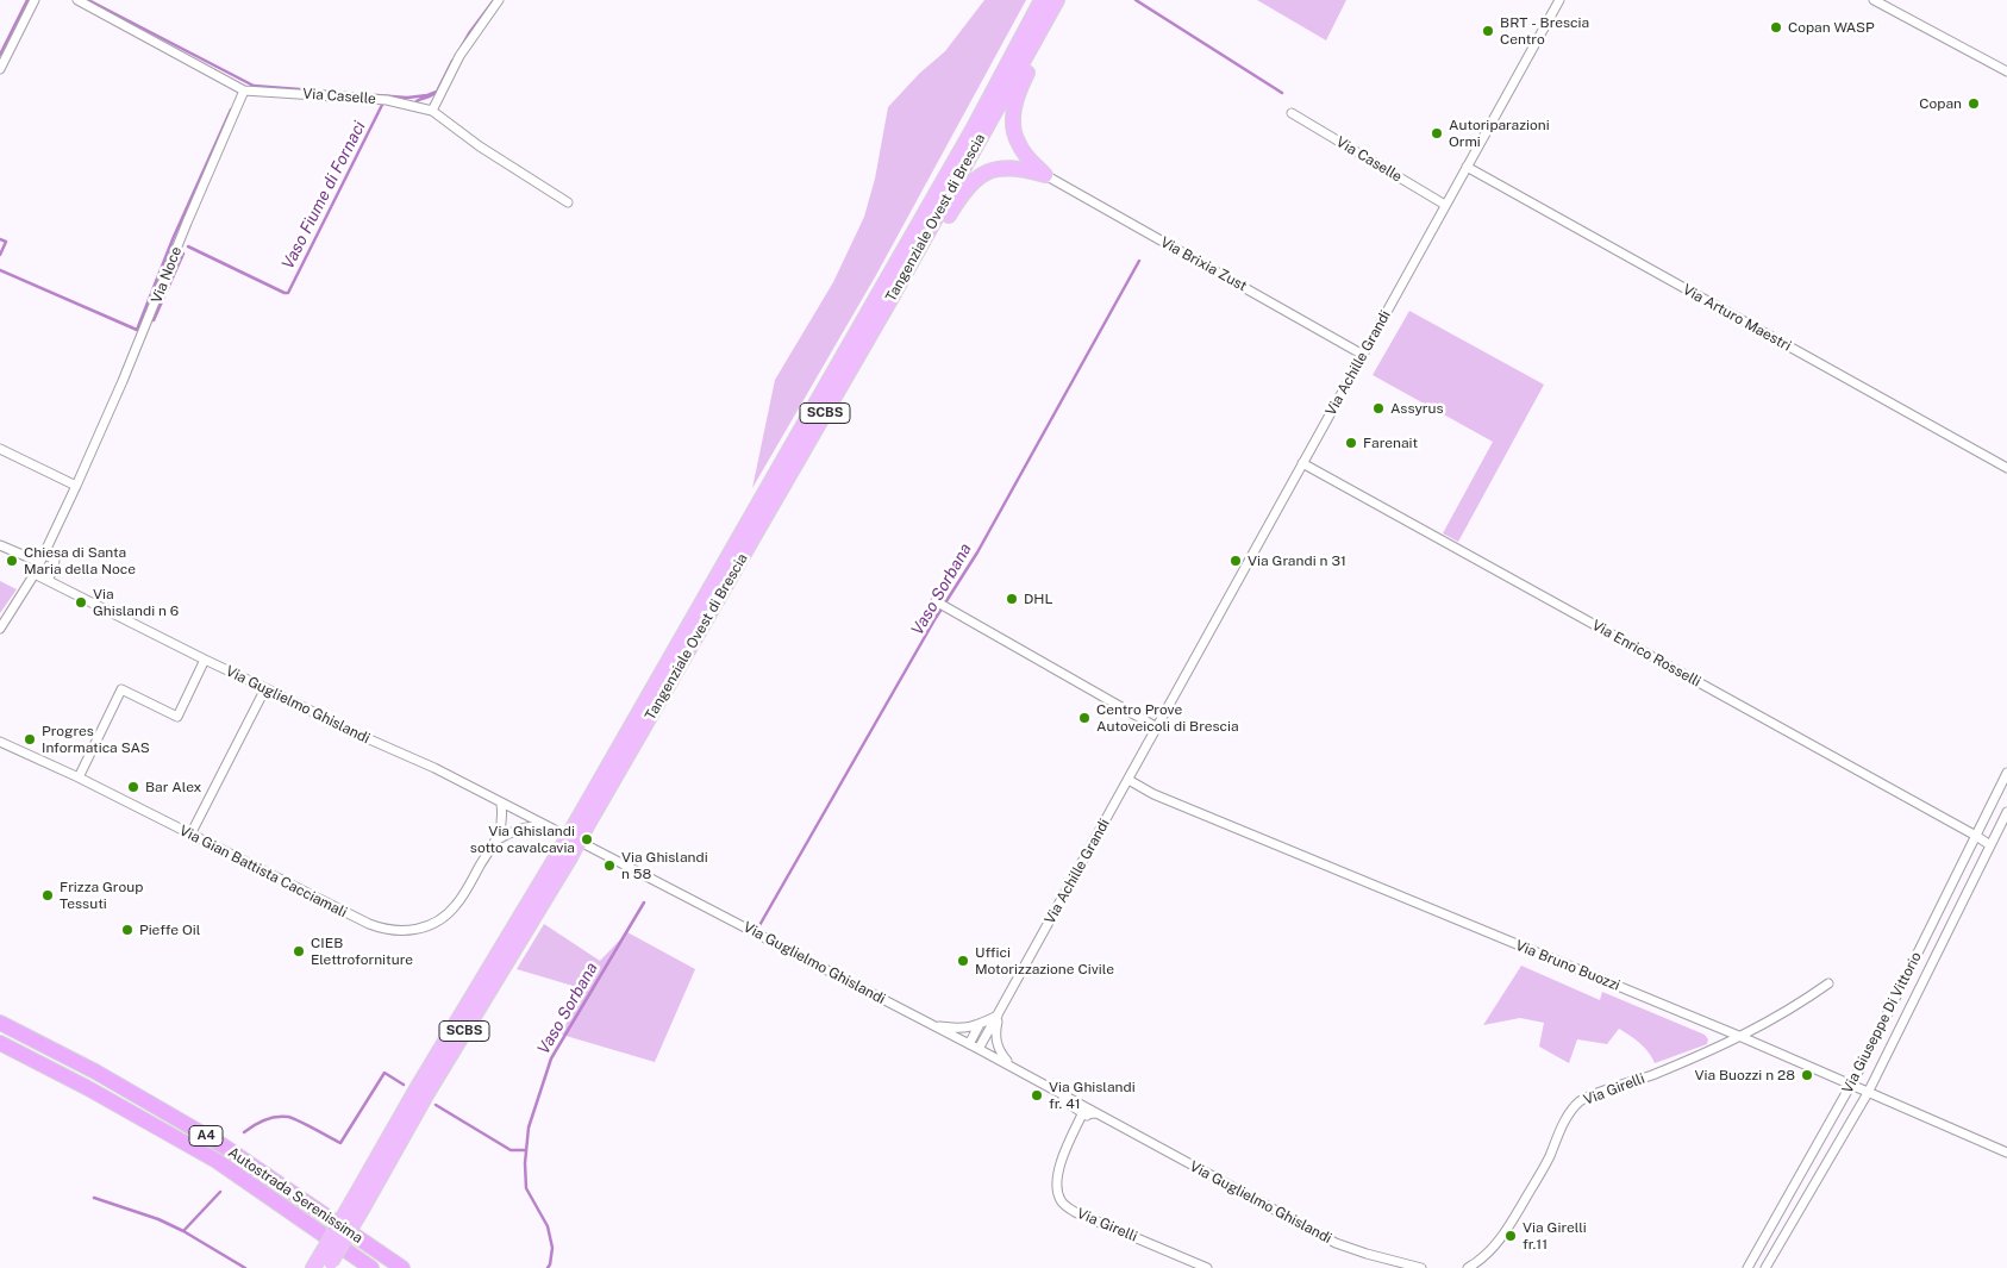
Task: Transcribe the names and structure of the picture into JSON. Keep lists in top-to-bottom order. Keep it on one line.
{"streets":{"highway":["Tangenziale Ovest di Brescia","SCBS","A4","Autostrada Serenissima"],"street":["Via Caselle","Via Brixia Zust","Via Noce","Via Arturo Maestri","Via Achille Grandi","Via Enrico Rosselli","Via Guglielmo Ghislandi","Via Gian Battista Cacciamali","Via Bruno Buozzi","Via Giuseppe Di Vittorio","Via Girelli"]},"crossings":[["Via Caselle","Via Noce"],["Via Caselle","Via Achille Grandi"],["Via Brixia Zust","Via Achille Grandi"],["Via Noce","Via Guglielmo Ghislandi"],["Via Arturo Maestri","Via Achille Grandi"],["Via Achille Grandi","Via Enrico Rosselli"],["Via Achille Grandi","Via Guglielmo Ghislandi"],["Via Achille Grandi","Via Bruno Buozzi"],["Via Enrico Rosselli","Via Giuseppe Di Vittorio"],["Via Guglielmo Ghislandi","Via Gian Battista Cacciamali"],["Via Guglielmo Ghislandi","Via Girelli"],["Via Bruno Buozzi","Via Giuseppe Di Vittorio"],["Via Bruno Buozzi","Via Girelli"]],"water":["Vaso Fiume di Fornaci","Vaso Sorbana"],"places":["Copan WASP","BRT - Brescia Centro","Copan","Autoriparazioni Ormi","Assyrus","Farenait","Chiesa di Santa Maria della Noce","Via Grandi n 31","DHL","Via Ghislandi n 6","Centro Prove Autoveicoli di Brescia","Progres Informatica SAS","Bar Alex","Via Ghislandi sotto cavalcavia","Via Ghislandi n 58","Frizza Group Tessuti","Pieffe Oil","CIEB Elettroforniture","Uffici Motorizzazione Civile","Via Buozzi n 28","Via Ghislandi fr. 41","Via Girelli fr.11"]}
